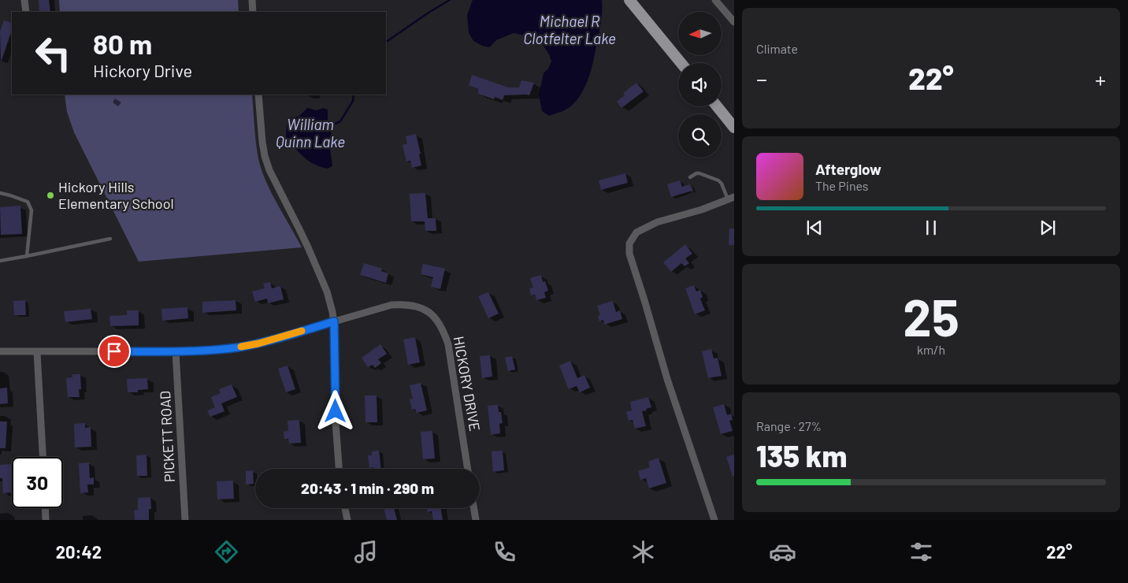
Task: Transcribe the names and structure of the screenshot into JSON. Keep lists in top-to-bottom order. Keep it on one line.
{"streets":{"street":["HICKORY DRIVE","PICKETT ROAD"]},"crossings":[["HICKORY DRIVE","PICKETT ROAD"]],"water":["Michael R Clotfelter Lake","William Quinn Lake"],"places":["Hickory Hills Elementary School"],"north":"left","page":{"tile":["Climate",["25","km/h"],["Range · 27%","135 km"]],"turn":["80 m","Hickory Drive"],"heat":["−","22°","+"],"song":["Afterglow","The Pines"],"limit":"30","trip":"20:43 · 1 min · 290 m","tabs":["20:42","22°"]}}
